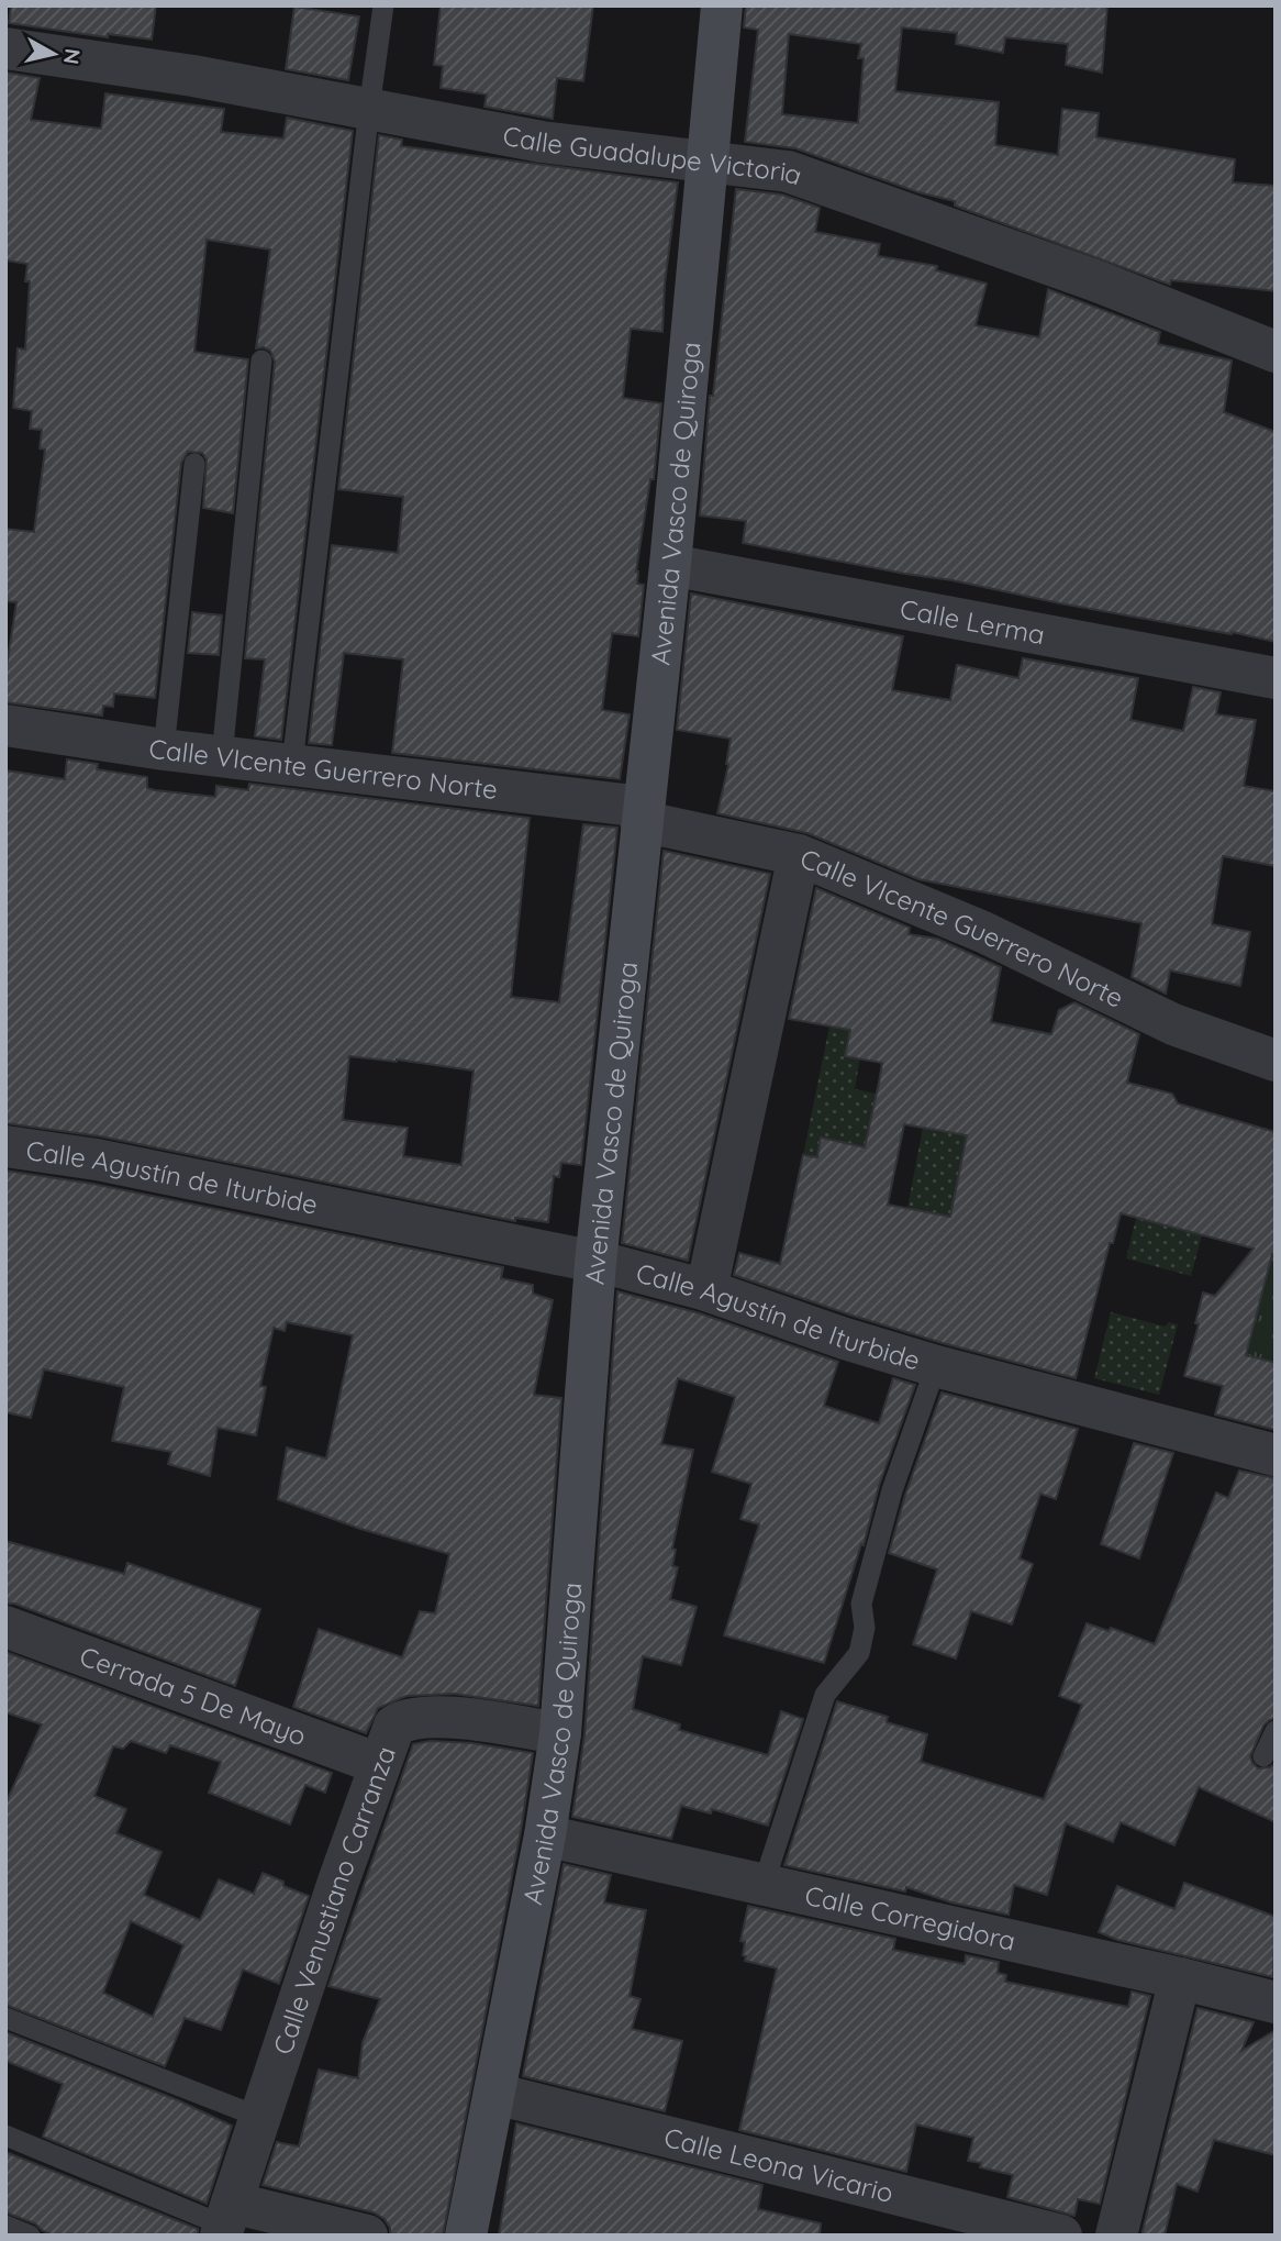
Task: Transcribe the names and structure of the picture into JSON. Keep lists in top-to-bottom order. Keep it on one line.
{"streets":{"street":["Calle Guadalupe Victoria","Avenida Vasco de Quiroga","Calle Lerma","Calle VIcente Guerrero Norte","Calle Agustín de Iturbide","Cerrada 5 De Mayo","Calle Venustiano Carranza","Calle Corregidora","Calle Leona Vicario"]},"crossings":[["Calle Guadalupe Victoria","Avenida Vasco de Quiroga"],["Avenida Vasco de Quiroga","Calle Lerma"],["Avenida Vasco de Quiroga","Calle VIcente Guerrero Norte"],["Avenida Vasco de Quiroga","Calle Agustín de Iturbide"],["Avenida Vasco de Quiroga","Calle Venustiano Carranza"],["Avenida Vasco de Quiroga","Calle Corregidora"],["Avenida Vasco de Quiroga","Calle Leona Vicario"],["Cerrada 5 De Mayo","Calle Venustiano Carranza"]],"north":"right"}
